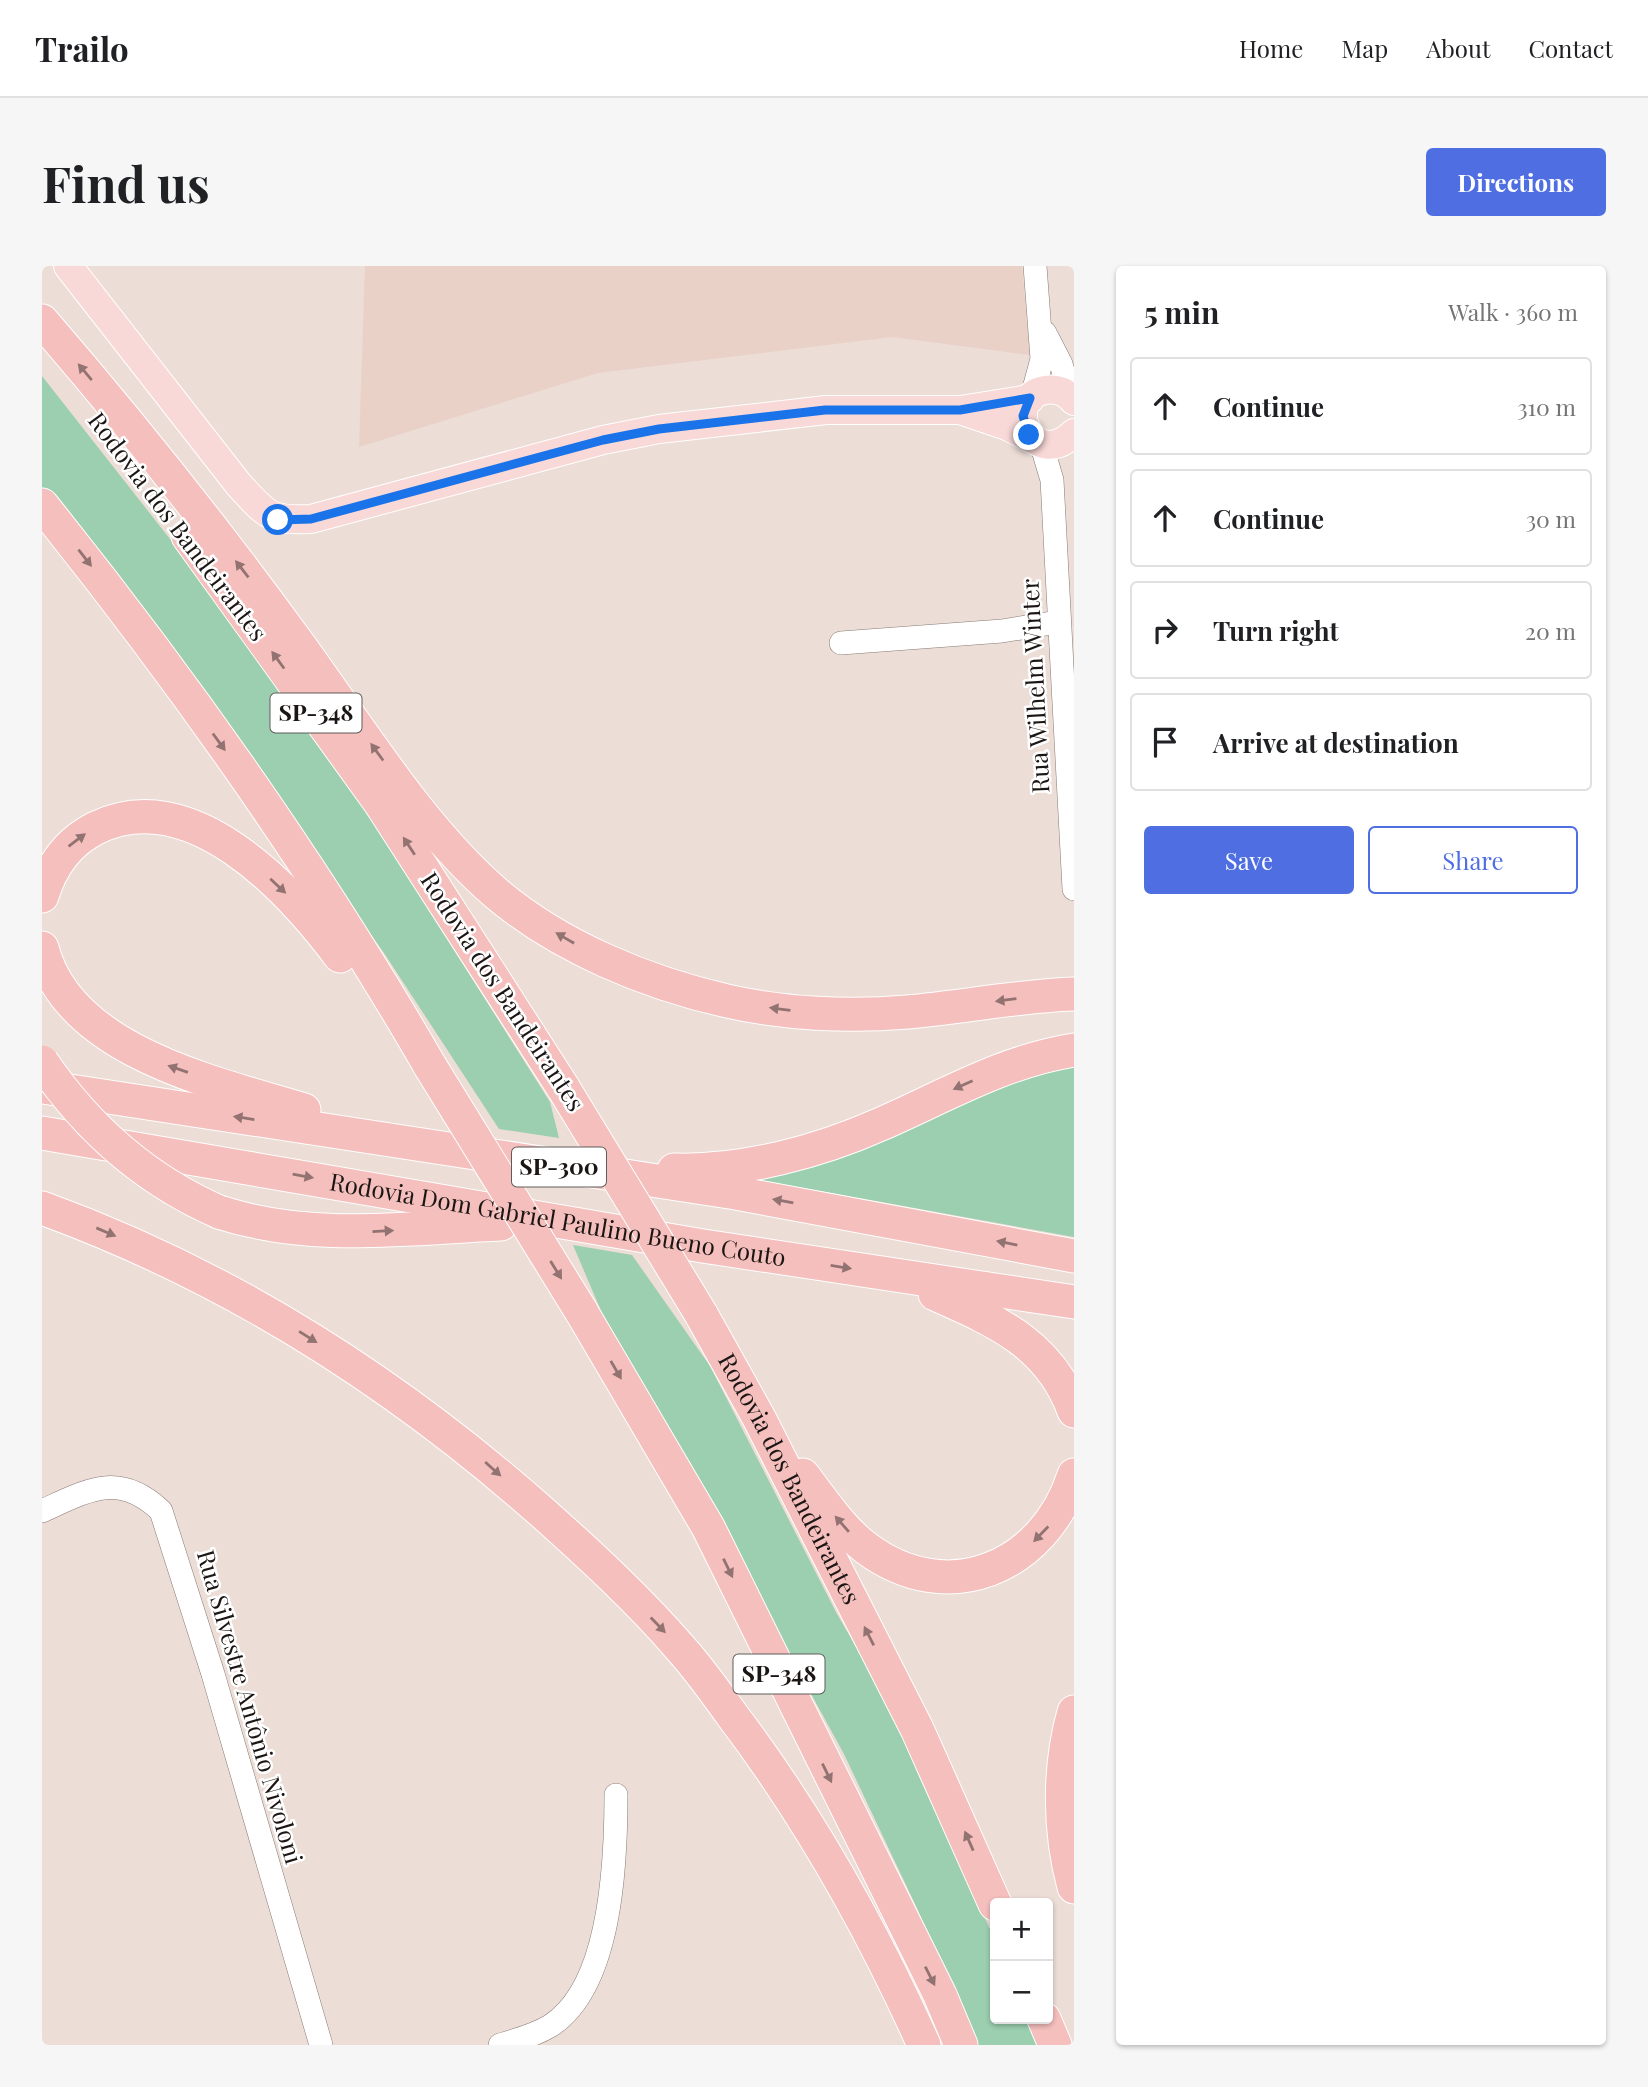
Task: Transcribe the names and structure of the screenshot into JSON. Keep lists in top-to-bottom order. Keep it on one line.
{"streets":{"highway":["Rodovia dos Bandeirantes","SP-348","SP-300","Rodovia Dom Gabriel Paulino Bueno Couto"],"street":["Rua Wilhelm Winter","Rua Silvestre Antônio Nivoloni"]},"page":{"header":"Trailo","nav":["Home","Map","About","Contact"],"buttons":["Directions",["Save","Share"]],"title":"Find us","heading":["5 min","Walk · 360 m"],"list":[["Continue","310 m"],["Continue","30 m"],["Turn right","20 m"],"Arrive at destination"],"map_buttons":["+","−"]}}
